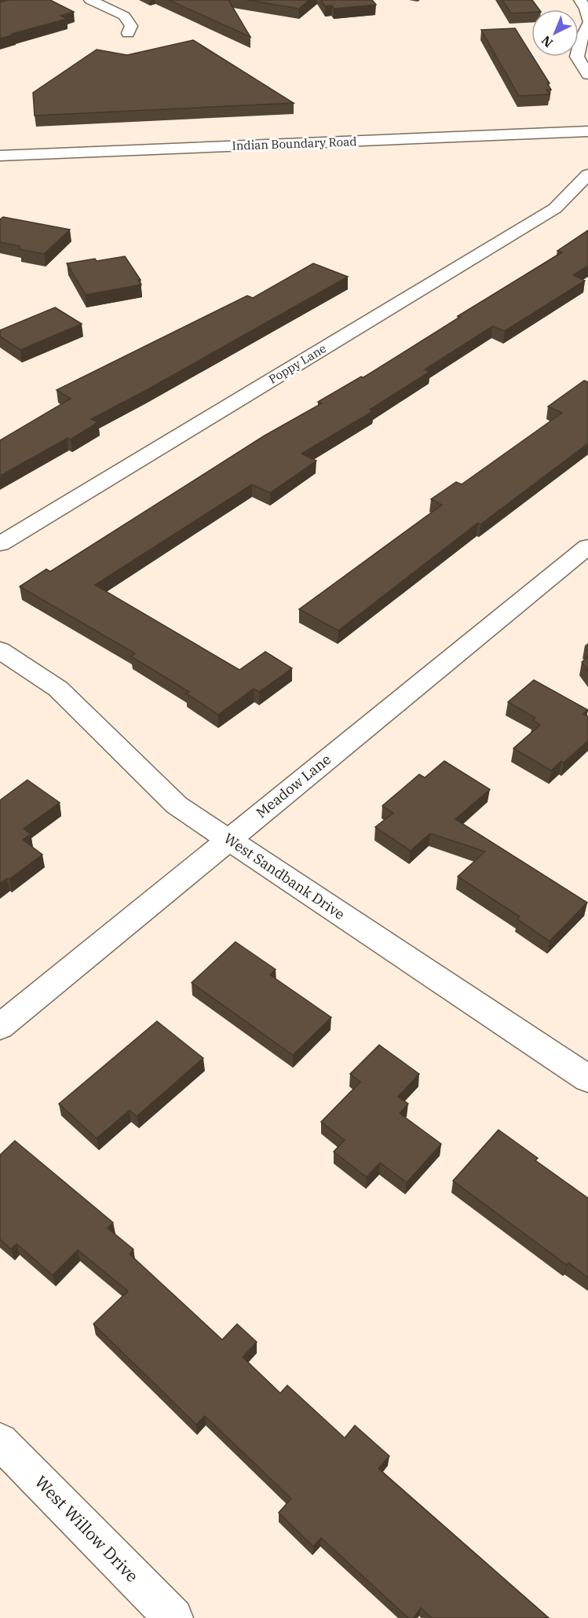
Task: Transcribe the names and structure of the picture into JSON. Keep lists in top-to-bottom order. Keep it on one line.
{"streets":{"street":["Indian Boundary Road","Poppy Lane","Meadow Lane","West Sandbank Drive","West Willow Drive"]},"crossings":[["Meadow Lane","West Sandbank Drive"]],"north":"bottom left"}
